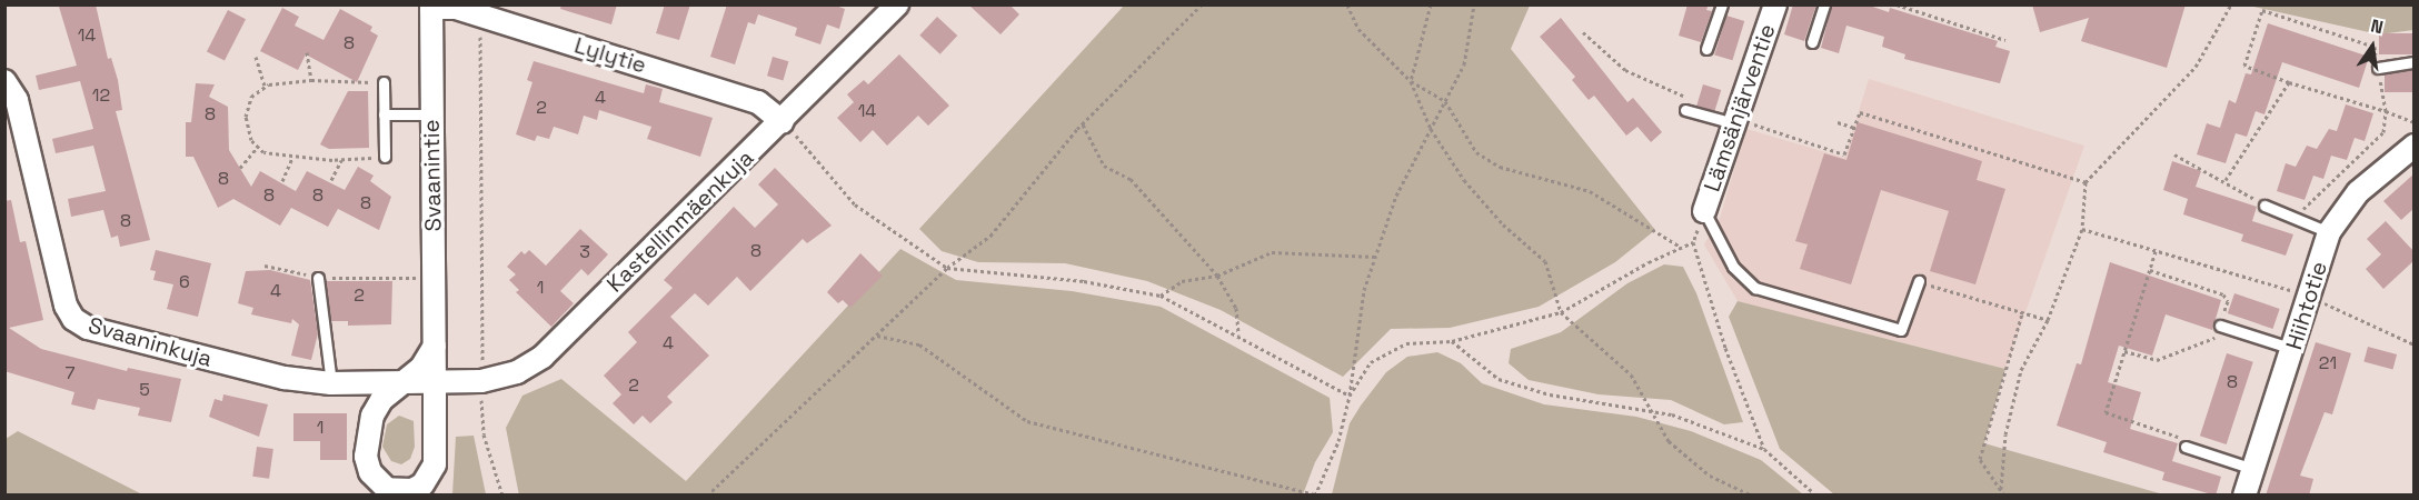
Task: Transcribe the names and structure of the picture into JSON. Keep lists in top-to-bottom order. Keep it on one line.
{"streets":{"street":["Lylytie","Lämsänjärventie","Svaanintie","Kastellinmäenkuja","Hiihtotie","Svaaninkuja"]},"crossings":[["Lylytie","Svaanintie"],["Lylytie","Kastellinmäenkuja"],["Svaanintie","Kastellinmäenkuja"],["Svaanintie","Svaaninkuja"],["Kastellinmäenkuja","Svaaninkuja"]],"house_numbers":["14","8","12","4","2","14","8","8","8","8","8","8","8","3","6","1","4","2","4","21","7","8","2","5","1"],"north":"top"}
